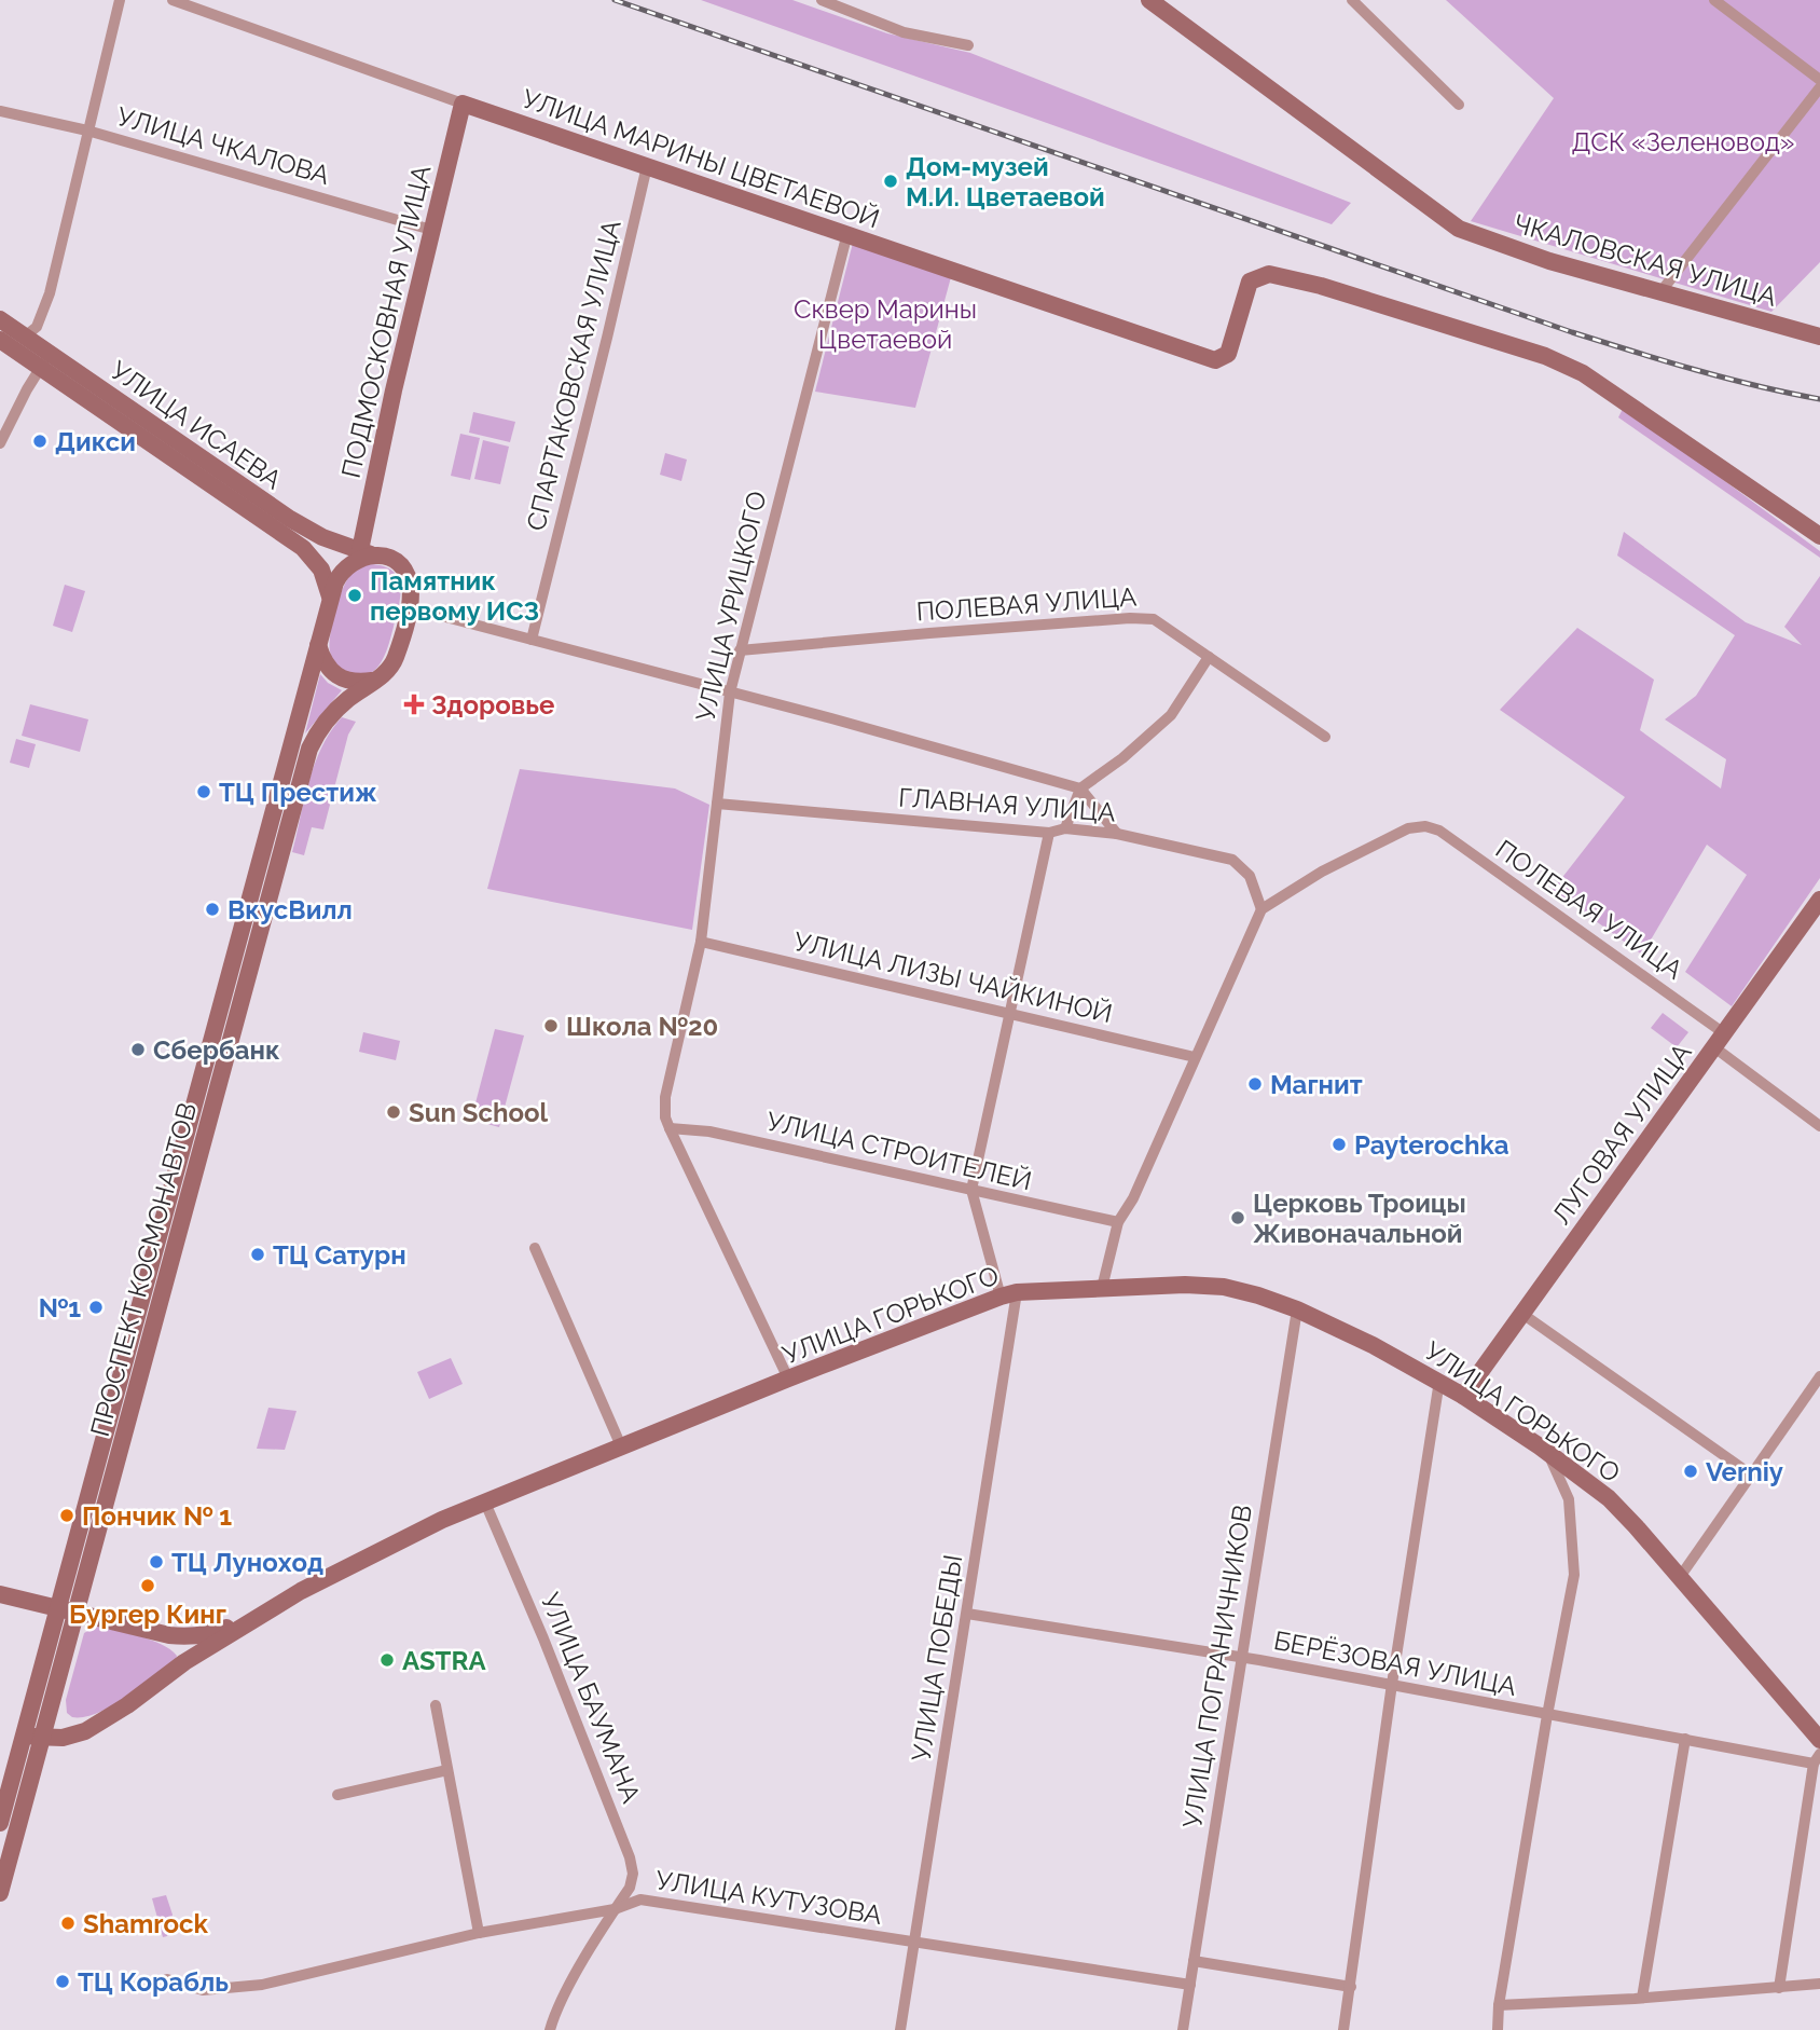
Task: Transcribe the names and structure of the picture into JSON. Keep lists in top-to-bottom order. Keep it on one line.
{"streets":{"main road":["УЛИЦА МАРИНЫ ЦВЕТАЕВОЙ","ЧКАЛОВСКАЯ УЛИЦА","ПОДМОСКОВНАЯ УЛИЦА","УЛИЦА ИСАЕВА","ЛУГОВАЯ УЛИЦА","ПРОСПЕКТ КОСМОНАВТОВ","УЛИЦА ГОРЬКОГО"],"street":["УЛИЦА ЧКАЛОВА","СПАРТАКОВСКАЯ УЛИЦА","ПОЛЕВАЯ УЛИЦА","УЛИЦА УРИЦКОГО","ГЛАВНАЯ УЛИЦА","УЛИЦА ЛИЗЫ ЧАЙКИНОЙ","УЛИЦА СТРОИТЕЛЕЙ","УЛИЦА ПОБЕДЫ","БЕРЁЗОВАЯ УЛИЦА","УЛИЦА ПОГРАНИЧНИКОВ","УЛИЦА БАУМАНА","УЛИЦА КУТУЗОВА"]},"crossings":[["УЛИЦА ЧКАЛОВА","ПОДМОСКОВНАЯ УЛИЦА"],["УЛИЦА МАРИНЫ ЦВЕТАЕВОЙ","ПОДМОСКОВНАЯ УЛИЦА"],["УЛИЦА МАРИНЫ ЦВЕТАЕВОЙ","СПАРТАКОВСКАЯ УЛИЦА"],["УЛИЦА МАРИНЫ ЦВЕТАЕВОЙ","УЛИЦА УРИЦКОГО"],["ПОДМОСКОВНАЯ УЛИЦА","УЛИЦА ИСАЕВА"],["ПОДМОСКОВНАЯ УЛИЦА","ПРОСПЕКТ КОСМОНАВТОВ"],["УЛИЦА ИСАЕВА","ПРОСПЕКТ КОСМОНАВТОВ"],["ПОЛЕВАЯ УЛИЦА","УЛИЦА УРИЦКОГО"],["ПОЛЕВАЯ УЛИЦА","ГЛАВНАЯ УЛИЦА"],["ПОЛЕВАЯ УЛИЦА","ЛУГОВАЯ УЛИЦА"],["УЛИЦА УРИЦКОГО","ГЛАВНАЯ УЛИЦА"],["УЛИЦА УРИЦКОГО","УЛИЦА ЛИЗЫ ЧАЙКИНОЙ"],["УЛИЦА УРИЦКОГО","УЛИЦА СТРОИТЕЛЕЙ"],["ЛУГОВАЯ УЛИЦА","УЛИЦА ГОРЬКОГО"],["УЛИЦА ГОРЬКОГО","УЛИЦА ПОБЕДЫ"],["УЛИЦА ГОРЬКОГО","УЛИЦА ПОГРАНИЧНИКОВ"],["УЛИЦА ГОРЬКОГО","УЛИЦА БАУМАНА"],["УЛИЦА ПОБЕДЫ","БЕРЁЗОВАЯ УЛИЦА"],["УЛИЦА ПОБЕДЫ","УЛИЦА КУТУЗОВА"],["БЕРЁЗОВАЯ УЛИЦА","УЛИЦА ПОГРАНИЧНИКОВ"],["УЛИЦА ПОГРАНИЧНИКОВ","УЛИЦА КУТУЗОВА"],["УЛИЦА БАУМАНА","УЛИЦА КУТУЗОВА"]],"parks":["ДСК «Зеленовод»","Сквер Марины Цветаевой"],"places":{"other":["Дом-музей М.И. Цветаевой","Дикси","Памятник первому ИСЗ","ТЦ Престиж","ВкусВилл","Школа №20","Сбербанк","Магнит","Sun School","Payterochka","Церковь Троицы Живоначальной","ТЦ Сатурн","№1","Verniy","Пончик № 1","ТЦ Луноход","Бургер Кинг","ASTRA","Shamrock","ТЦ Корабль"],"health":["Здоровье"]}}
